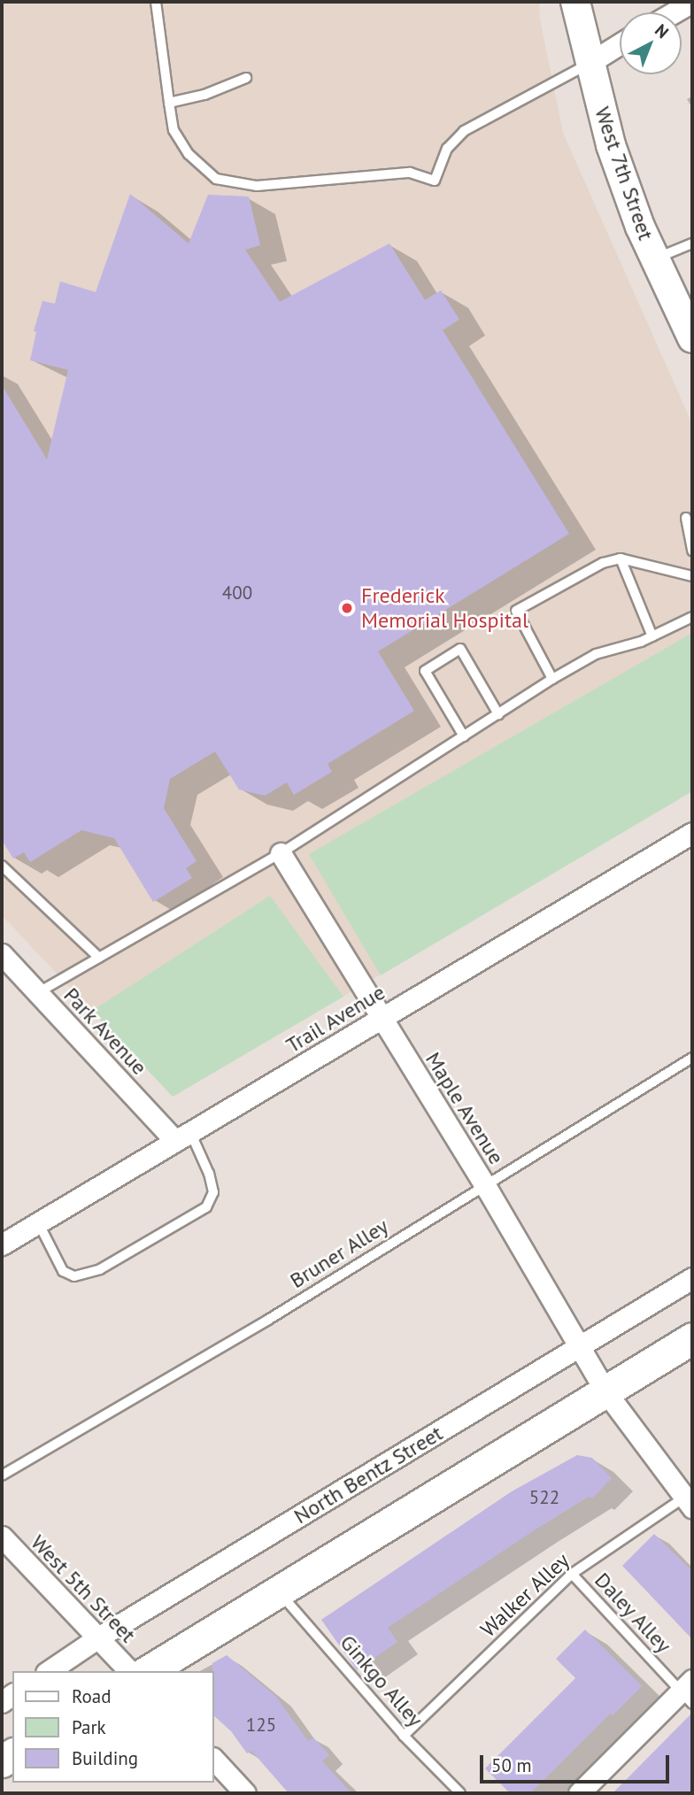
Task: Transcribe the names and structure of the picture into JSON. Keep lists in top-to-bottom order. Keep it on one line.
{"streets":{"main road":["West 7th Street"],"street":["Trail Avenue","Park Avenue","Maple Avenue","North Bentz Street","West 5th Street"],"lane":["Bruner Alley","Walker Alley","Daley Alley","Ginkgo Alley"]},"crossings":[["Trail Avenue","Park Avenue"],["Trail Avenue","Maple Avenue"],["Maple Avenue","Bruner Alley"],["Maple Avenue","North Bentz Street"],["Maple Avenue","Walker Alley"],["North Bentz Street","West 5th Street"],["Walker Alley","Daley Alley"],["Walker Alley","Ginkgo Alley"]],"places":["Frederick Memorial Hospital"],"house_numbers":["400","522","125"],"legend":["Road","Park","Building"],"scale_bar":"50 m","north":"top right"}
